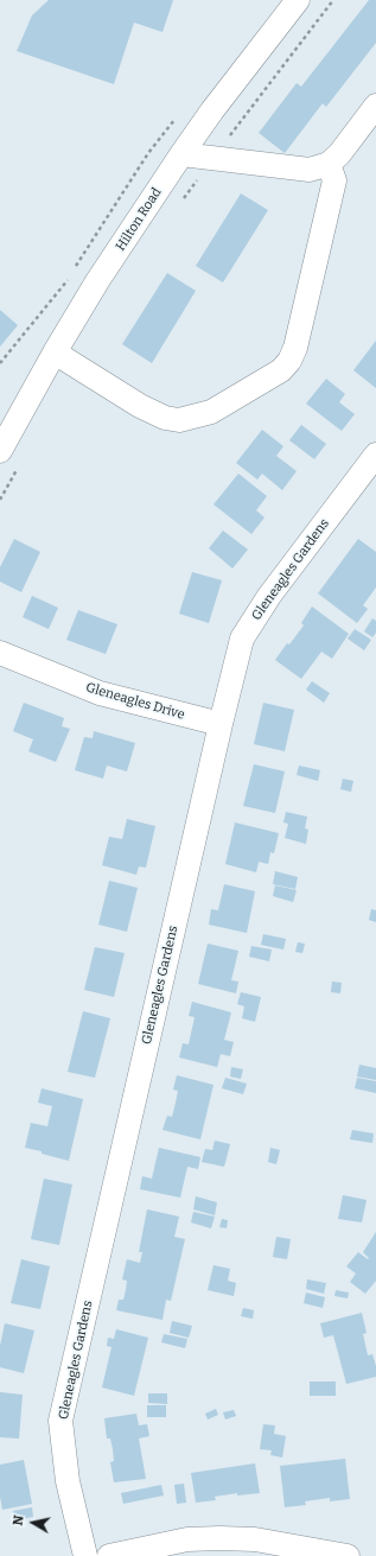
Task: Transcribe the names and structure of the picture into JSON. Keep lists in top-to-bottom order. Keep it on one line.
{"streets":{"street":["Hilton Road","Gleneagles Gardens","Gleneagles Drive"]},"crossings":[["Gleneagles Gardens","Gleneagles Drive"]],"north":"left"}
